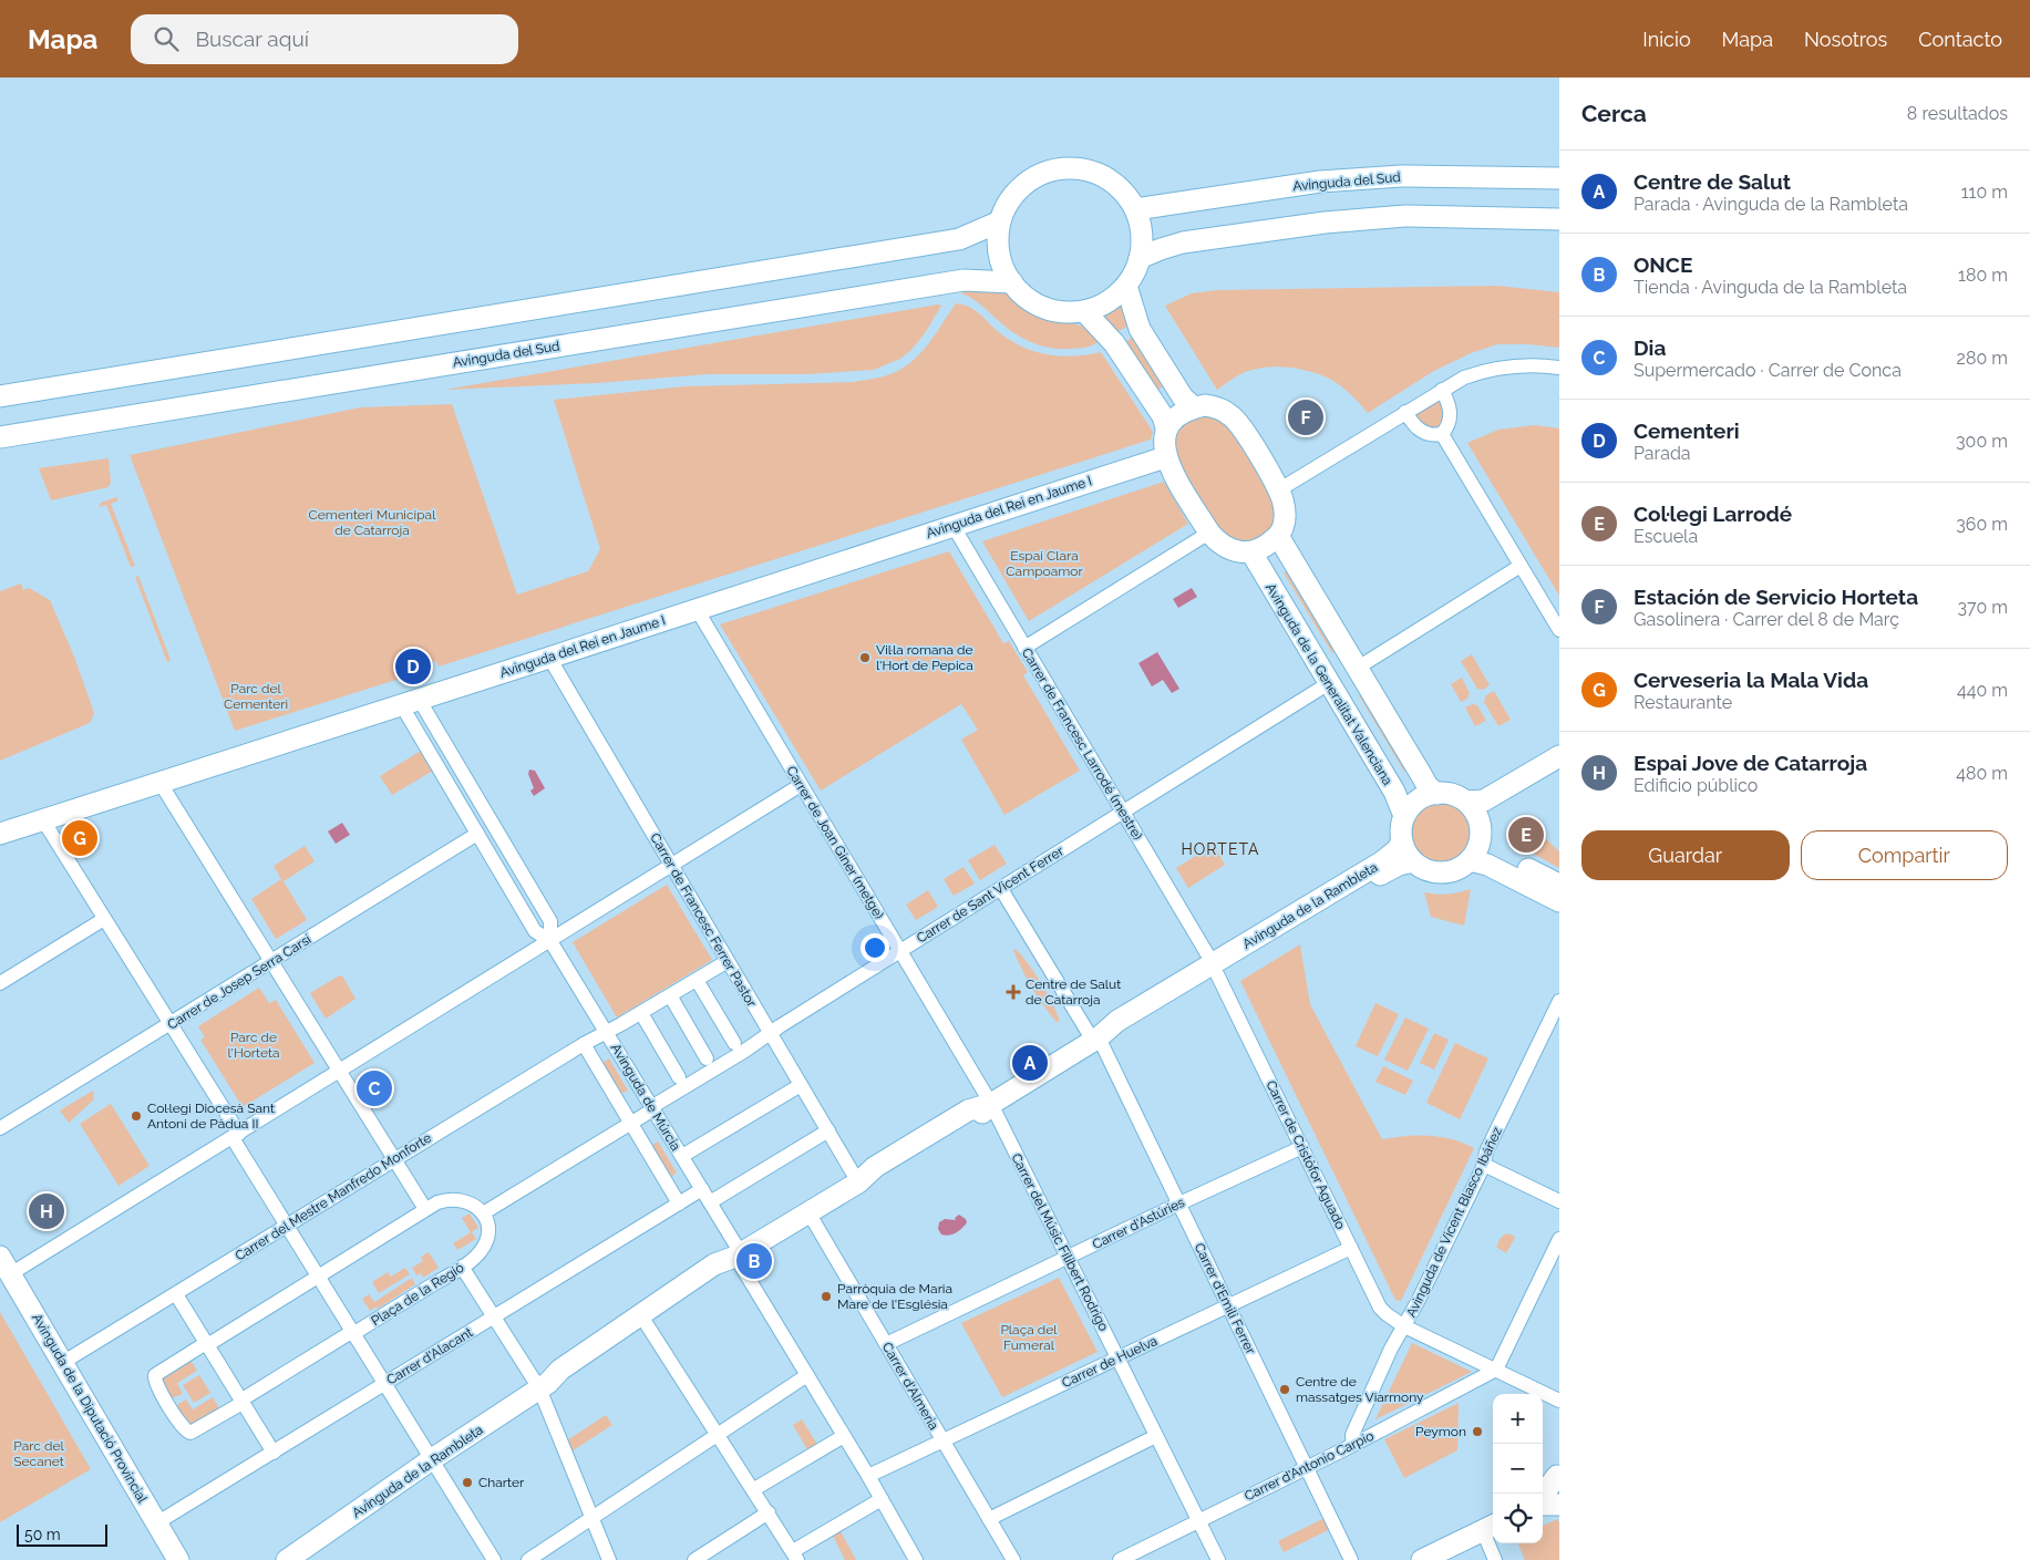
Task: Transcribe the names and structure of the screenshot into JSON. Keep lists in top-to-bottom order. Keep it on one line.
{"streets":{"street":["Avinguda del Sud","Avinguda del Rei en Jaume I","Avinguda de la Generalitat Valenciana","Carrer de Francesc Larrodé (mestre)","Carrer de Joan Giner (metge)","Carrer de Sant Vicent Ferrer","Avinguda de la Rambleta","Carrer de Francesc Ferrer Pastor","Carrer de Josep Serra Carsí","Avinguda de Múrcia","Carrer de Cristòfor Aguado","Carrer del Mestre Manfredo Monforte","Avinguda de Vicent Blasco Ibáñez","Carrer d'Astúries","Carrer del Músic Filibert Rodrigo","Plaça de la Regió","Carrer d'Emili Ferrer","Carrer d'Alacant","Carrer de Huelva","Carrer d'Almeria","Avinguda de la Diputació Provincial","Carrer d'Antonio Carpio"]},"crossings":[["Avinguda del Rei en Jaume I","Carrer de Francesc Larrodé (mestre)"],["Avinguda del Rei en Jaume I","Carrer de Joan Giner (metge)"],["Avinguda del Rei en Jaume I","Carrer de Francesc Ferrer Pastor"],["Avinguda del Rei en Jaume I","Avinguda de Múrcia"],["Avinguda de la Generalitat Valenciana","Carrer de Sant Vicent Ferrer"],["Avinguda de la Generalitat Valenciana","Avinguda de la Rambleta"],["Carrer de Francesc Larrodé (mestre)","Carrer de Sant Vicent Ferrer"],["Carrer de Francesc Larrodé (mestre)","Avinguda de la Rambleta"],["Carrer de Francesc Larrodé (mestre)","Carrer de Cristòfor Aguado"],["Carrer de Joan Giner (metge)","Carrer de Sant Vicent Ferrer"],["Carrer de Joan Giner (metge)","Avinguda de la Rambleta"],["Carrer de Joan Giner (metge)","Carrer del Músic Filibert Rodrigo"],["Carrer de Sant Vicent Ferrer","Carrer de Francesc Ferrer Pastor"],["Carrer de Sant Vicent Ferrer","Avinguda de Múrcia"],["Carrer de Sant Vicent Ferrer","Plaça de la Regió"],["Carrer de Sant Vicent Ferrer","Carrer d'Emili Ferrer"],["Avinguda de la Rambleta","Carrer de Francesc Ferrer Pastor"],["Avinguda de la Rambleta","Avinguda de Múrcia"],["Avinguda de la Rambleta","Carrer de Cristòfor Aguado"],["Avinguda de la Rambleta","Carrer del Músic Filibert Rodrigo"],["Avinguda de la Rambleta","Carrer d'Emili Ferrer"],["Avinguda de la Rambleta","Carrer d'Almeria"],["Carrer de Francesc Ferrer Pastor","Carrer del Mestre Manfredo Monforte"],["Carrer de Josep Serra Carsí","Avinguda de Múrcia"],["Avinguda de Múrcia","Carrer del Mestre Manfredo Monforte"],["Avinguda de Múrcia","Carrer d'Alacant"],["Avinguda de Múrcia","Carrer de Huelva"],["Carrer de Cristòfor Aguado","Avinguda de Vicent Blasco Ibáñez"],["Carrer de Cristòfor Aguado","Carrer d'Astúries"],["Carrer de Cristòfor Aguado","Carrer de Huelva"],["Carrer de Cristòfor Aguado","Carrer d'Antonio Carpio"],["Carrer del Mestre Manfredo Monforte","Avinguda de la Diputació Provincial"],["Avinguda de Vicent Blasco Ibáñez","Carrer d'Antonio Carpio"],["Carrer d'Astúries","Carrer del Músic Filibert Rodrigo"],["Carrer d'Astúries","Carrer d'Emili Ferrer"],["Carrer d'Astúries","Carrer d'Almeria"],["Carrer del Músic Filibert Rodrigo","Carrer de Huelva"],["Carrer del Músic Filibert Rodrigo","Carrer d'Antonio Carpio"],["Carrer d'Emili Ferrer","Carrer de Huelva"],["Carrer d'Emili Ferrer","Carrer d'Antonio Carpio"],["Carrer d'Alacant","Avinguda de la Diputació Provincial"],["Carrer de Huelva","Carrer d'Almeria"]],"districts":["HORTETA"],"parks":["Cementeri Municipal de Catarroja","Espai Clara Campoamor","Parc del Cementeri","Parc de l'Horteta","Plaça del Fumeral","Parc del Secanet"],"places":{"other":["Vil·la romana de l'Hort de Pepica","Col·legi Diocesà Sant Antoni de Pàdua II","Parròquia de Maria Mare de l'Església","Centre de massatges Viarmony","Peymon","Charter"],"health":["Centre de Salut de Catarroja"]},"scale_bar":"50 m","page":{"header":"Mapa","search":"Buscar aquí","nav":["Inicio","Mapa","Nosotros","Contacto"],"heading":["Cerca","8 resultados"],"list":[{"mark":"A","name":"Centre de Salut","note":"Parada · Avinguda de la Rambleta","value":"110 m"},{"mark":"B","name":"ONCE","note":"Tienda · Avinguda de la Rambleta","value":"180 m"},{"mark":"C","name":"Dia","note":"Supermercado · Carrer de Conca","value":"280 m"},{"mark":"D","name":"Cementeri","note":"Parada","value":"300 m"},{"mark":"E","name":"Col·legi Larrodé","note":"Escuela","value":"360 m"},{"mark":"F","name":"Estación de Servicio Horteta","note":"Gasolinera · Carrer del 8 de Març","value":"370 m"},{"mark":"G","name":"Cerveseria la Mala Vida","note":"Restaurante","value":"440 m"},{"mark":"H","name":"Espai Jove de Catarroja","note":"Edificio público","value":"480 m"}],"pins":["F","D","E","G","A","C","H","B"],"buttons":["Guardar","Compartir"],"map_buttons":["+","−"],"scale":"50 m"}}
